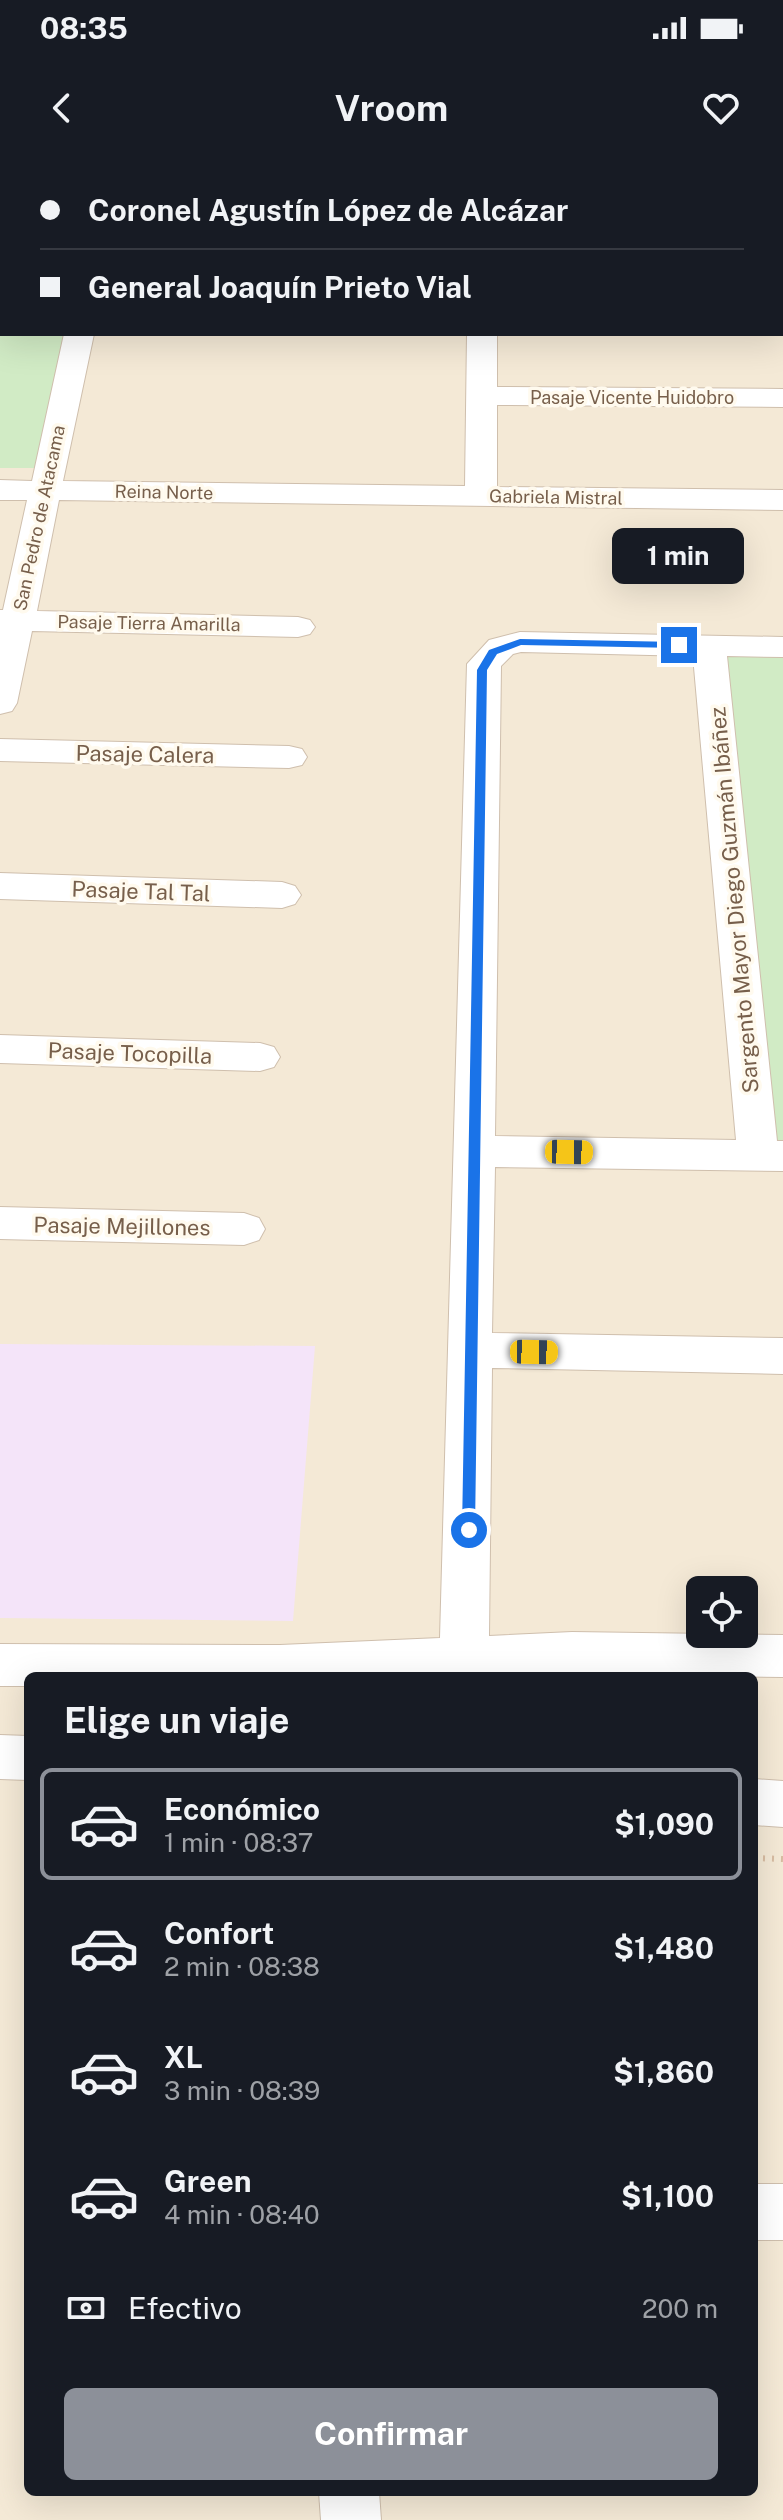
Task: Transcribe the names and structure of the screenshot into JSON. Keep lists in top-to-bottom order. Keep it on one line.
{"streets":{"street":["Pasaje Vicente Huidobro","Reina Norte","Gabriela Mistral","San Pedro de Atacama","Pasaje Tierra Amarilla","Pasaje Calera","Pasaje Tal Tal","Sargento Mayor Diego Guzmán Ibáñez","Pasaje Tocopilla","Pasaje Mejillones"]},"crossings":[["Reina Norte","Gabriela Mistral"],["Reina Norte","San Pedro de Atacama"],["San Pedro de Atacama","Pasaje Tierra Amarilla"]],"page":{"status":"08:35","header":"Vroom","banner":["Coronel Agustín López de Alcázar","General Joaquín Prieto Vial"],"bubble":"1 min","heading":"Elige un viaje","list":[{"name":"Económico","note":"1 min · 08:37","value":"$1,090"},{"name":"Confort","note":"2 min · 08:38","value":"$1,480"},{"name":"XL","note":"3 min · 08:39","value":"$1,860"},{"name":"Green","note":"4 min · 08:40","value":"$1,100"}],"pay":["Efectivo","200 m"],"buttons":"Confirmar"}}
